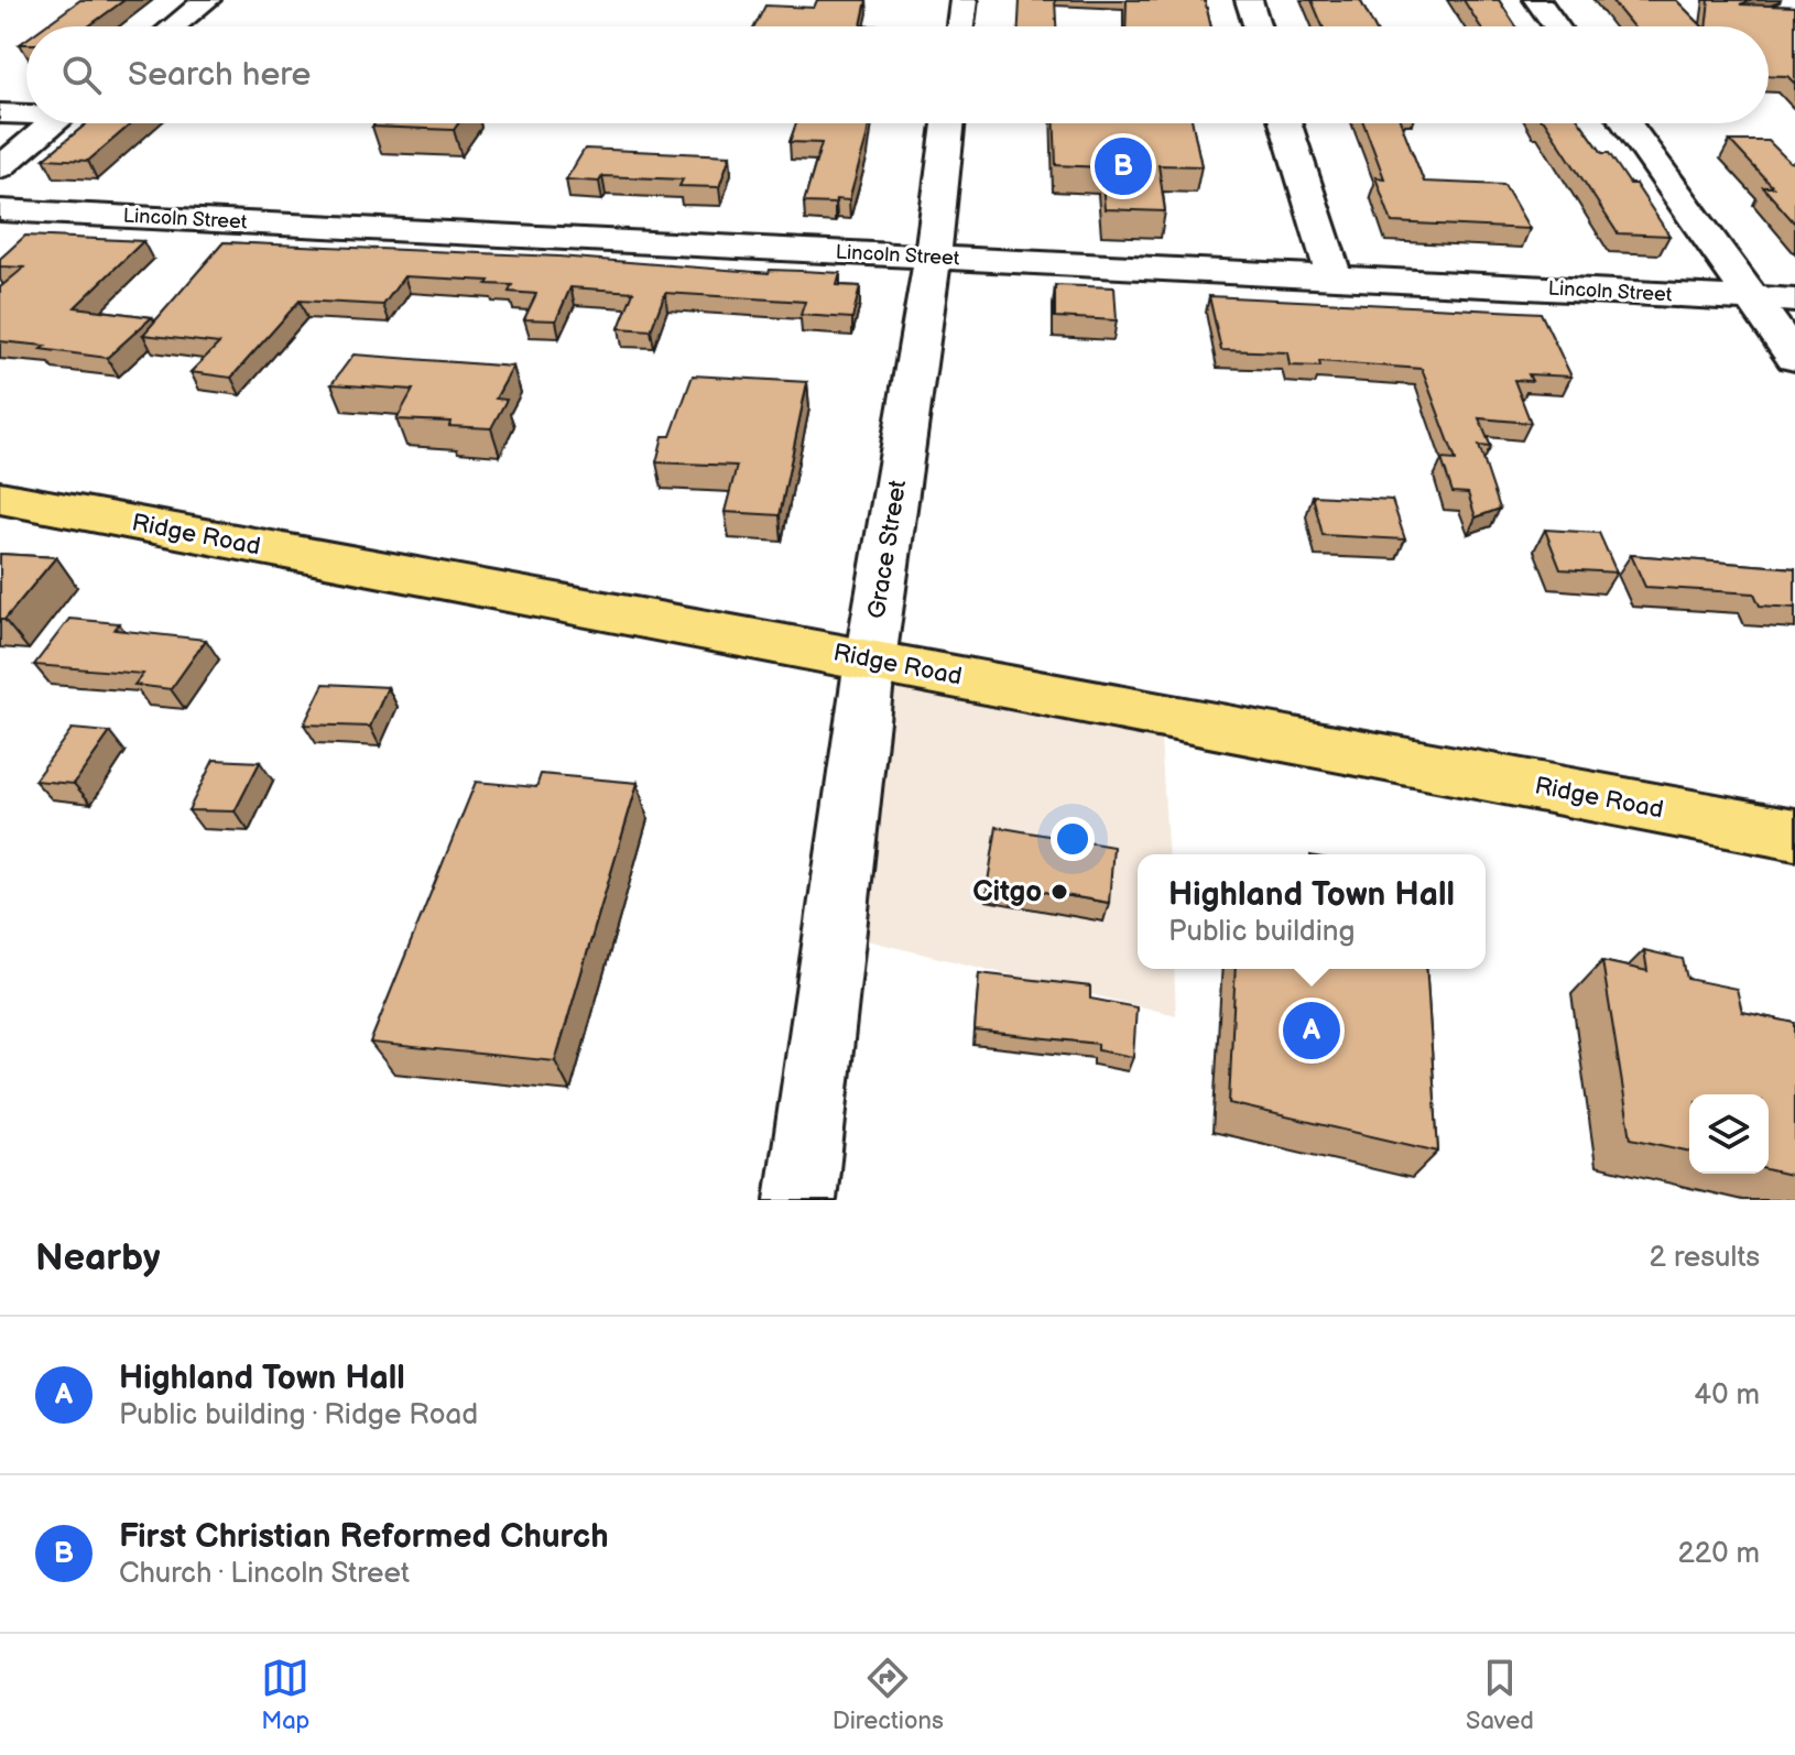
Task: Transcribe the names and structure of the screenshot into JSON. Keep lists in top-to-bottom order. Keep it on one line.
{"streets":{"main road":["Ridge Road"],"street":["Lincoln Street","Grace Street"]},"crossings":[["Lincoln Street","Grace Street"],["Ridge Road","Grace Street"]],"places":["Citgo"],"page":{"search":"Search here","pins":["B","A"],"popup":["Highland Town Hall","Public building"],"heading":["Nearby","2 results"],"list":[{"mark":"A","name":"Highland Town Hall","note":"Public building · Ridge Road","value":"40 m"},{"mark":"B","name":"First Christian Reformed Church","note":"Church · Lincoln Street","value":"220 m"}],"nav":["Map","Directions","Saved"]}}
